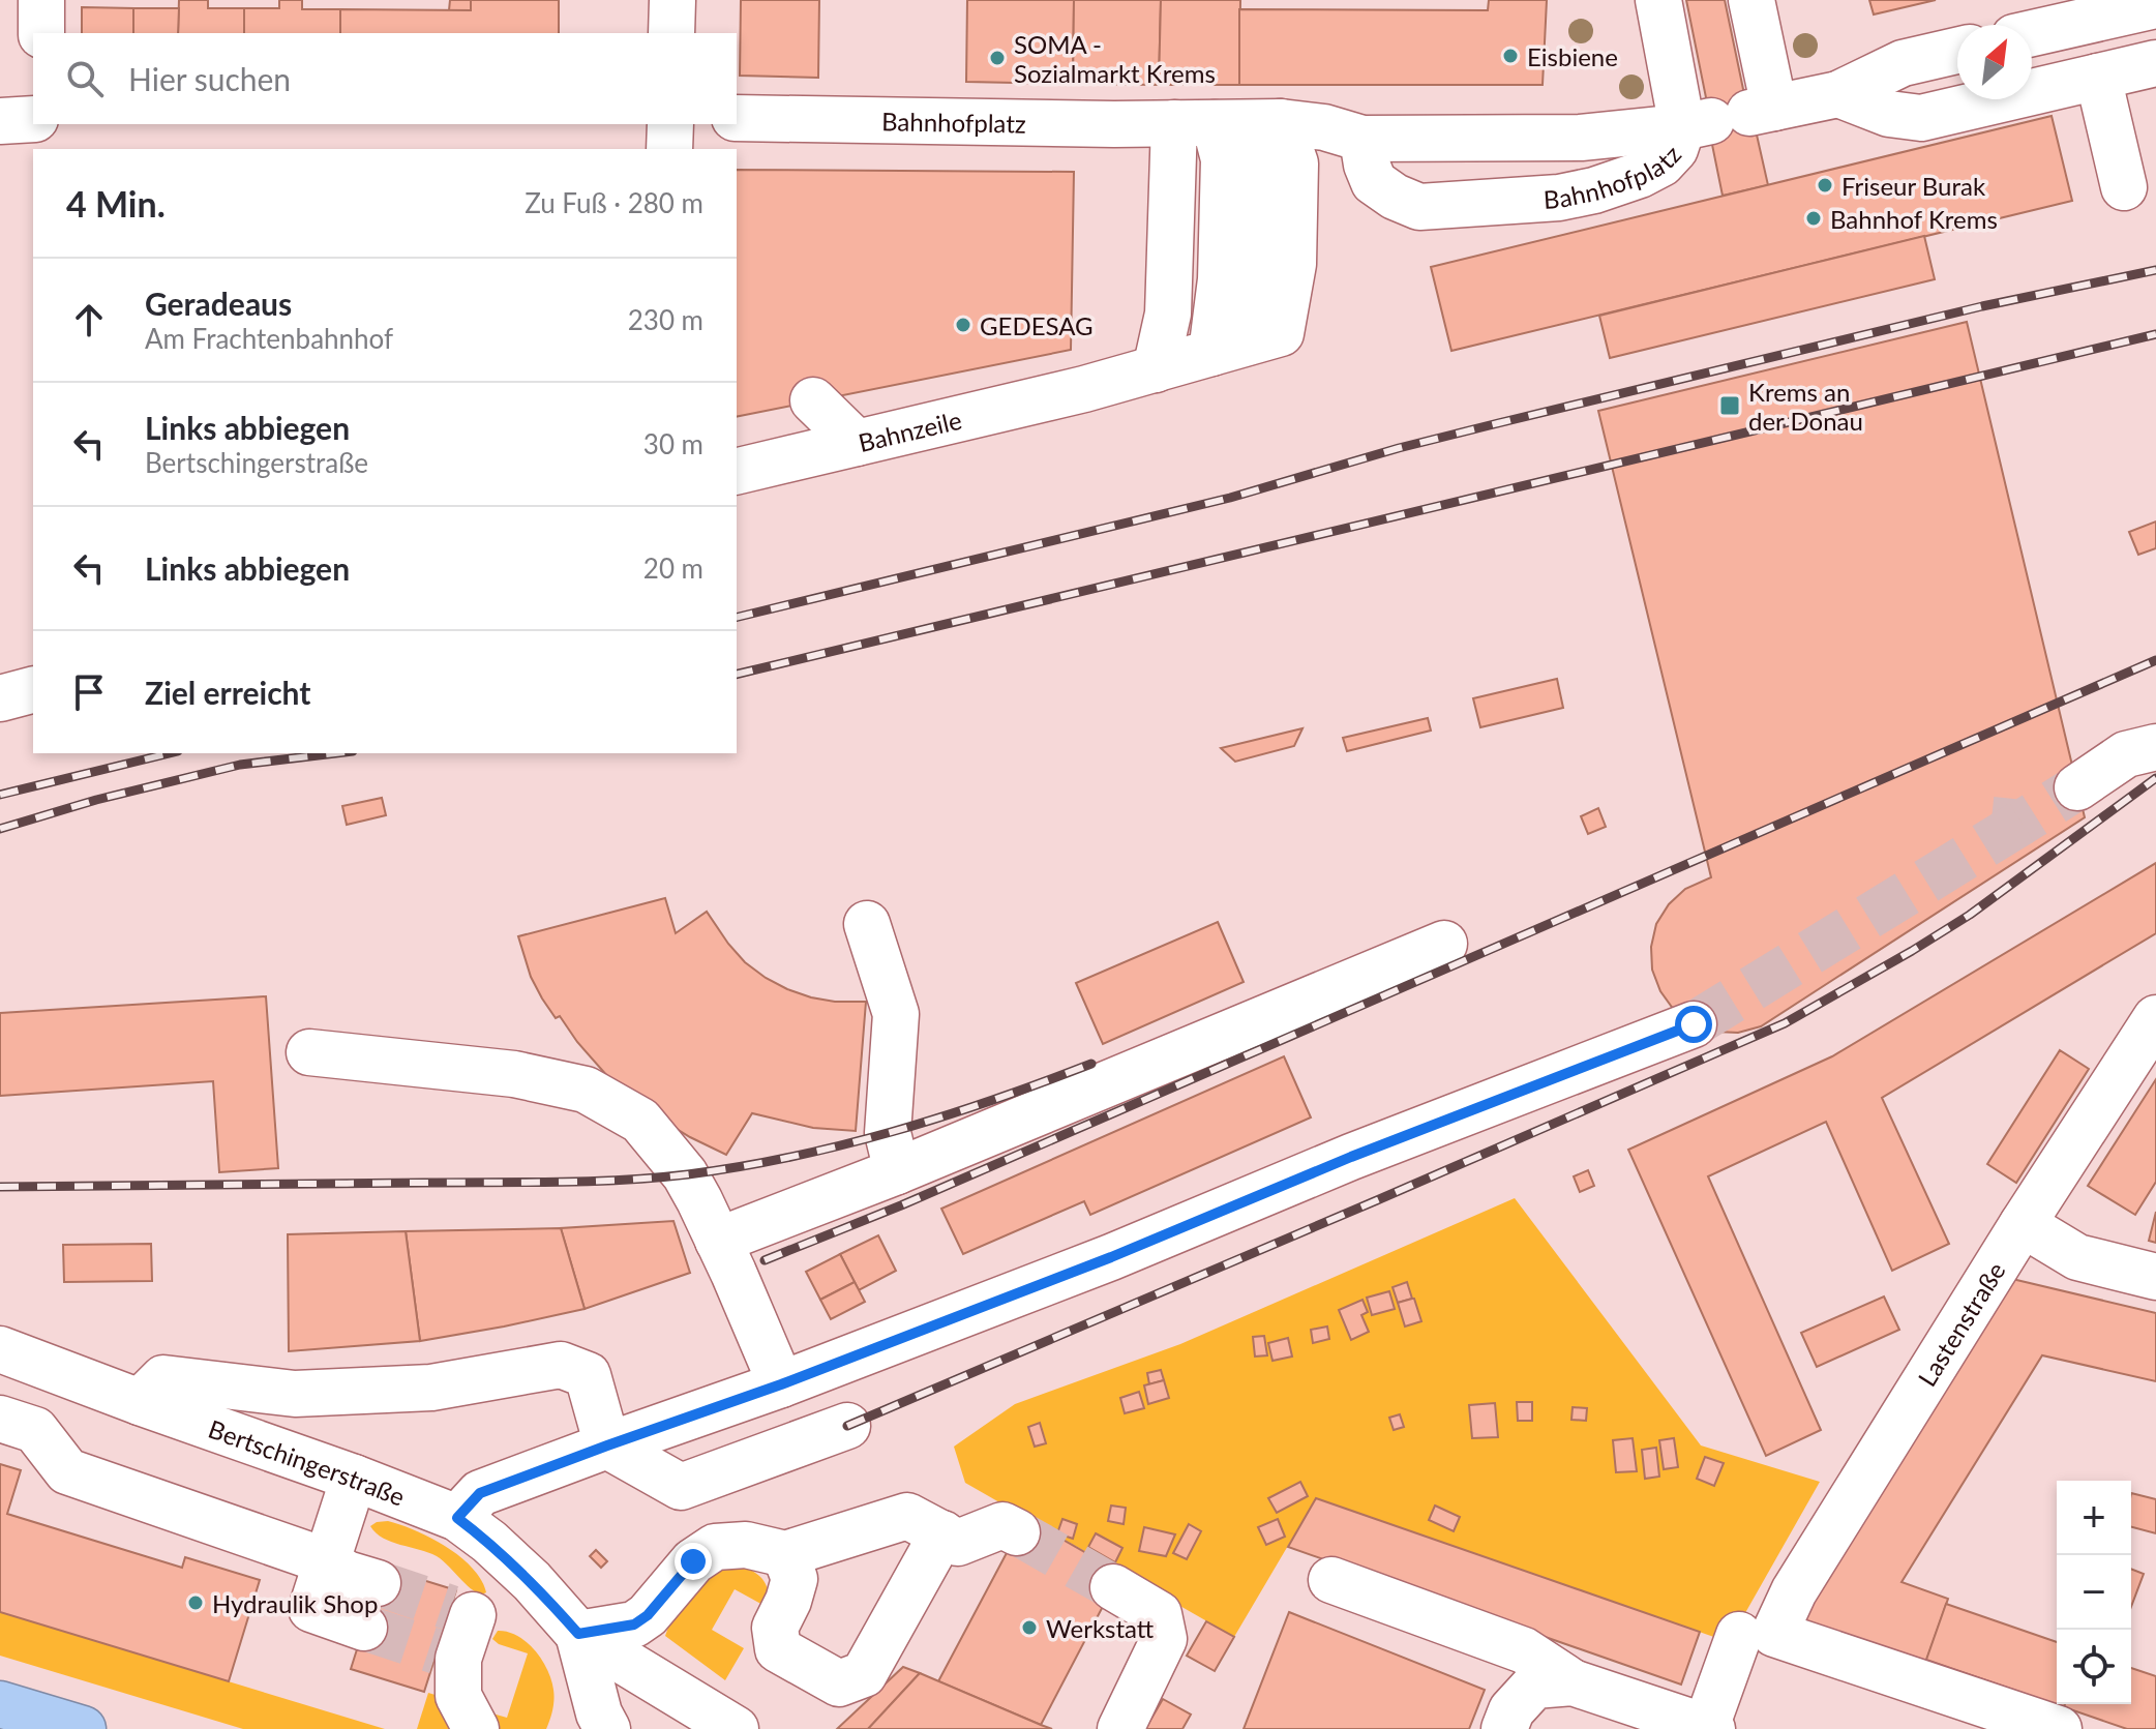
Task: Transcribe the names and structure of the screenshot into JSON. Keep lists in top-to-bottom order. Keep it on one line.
{"streets":{"street":["Bahnhofplatz","Bahnzeile","Lastenstraße","Bertschingerstraße"]},"places":{"other":["Eisbiene","SOMA - Sozialmarkt Krems","Friseur Burak","Bahnhof Krems","GEDESAG","Hydraulik Shop","Werkstatt"],"transit":["Krems an der Donau"]},"north":"top right","page":{"search":"Hier suchen","heading":["4 Min.","Zu Fuß · 280 m"],"list":[["Geradeaus","Am Frachtenbahnhof","230 m"],["Links abbiegen","Bertschingerstraße","30 m"],["Links abbiegen","20 m"],"Ziel erreicht"],"map_buttons":["+","−"]}}
